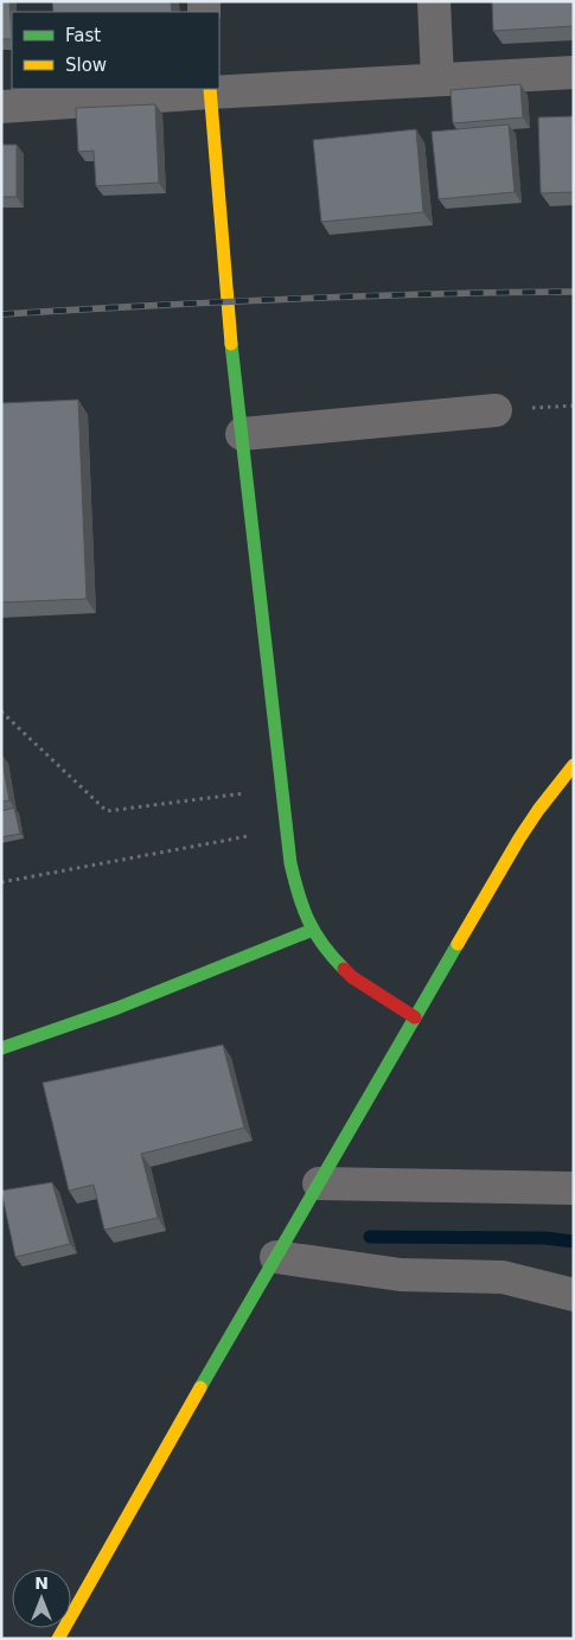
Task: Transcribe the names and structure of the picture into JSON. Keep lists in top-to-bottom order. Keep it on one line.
{"legend":["Fast","Slow"],"north":"top"}
